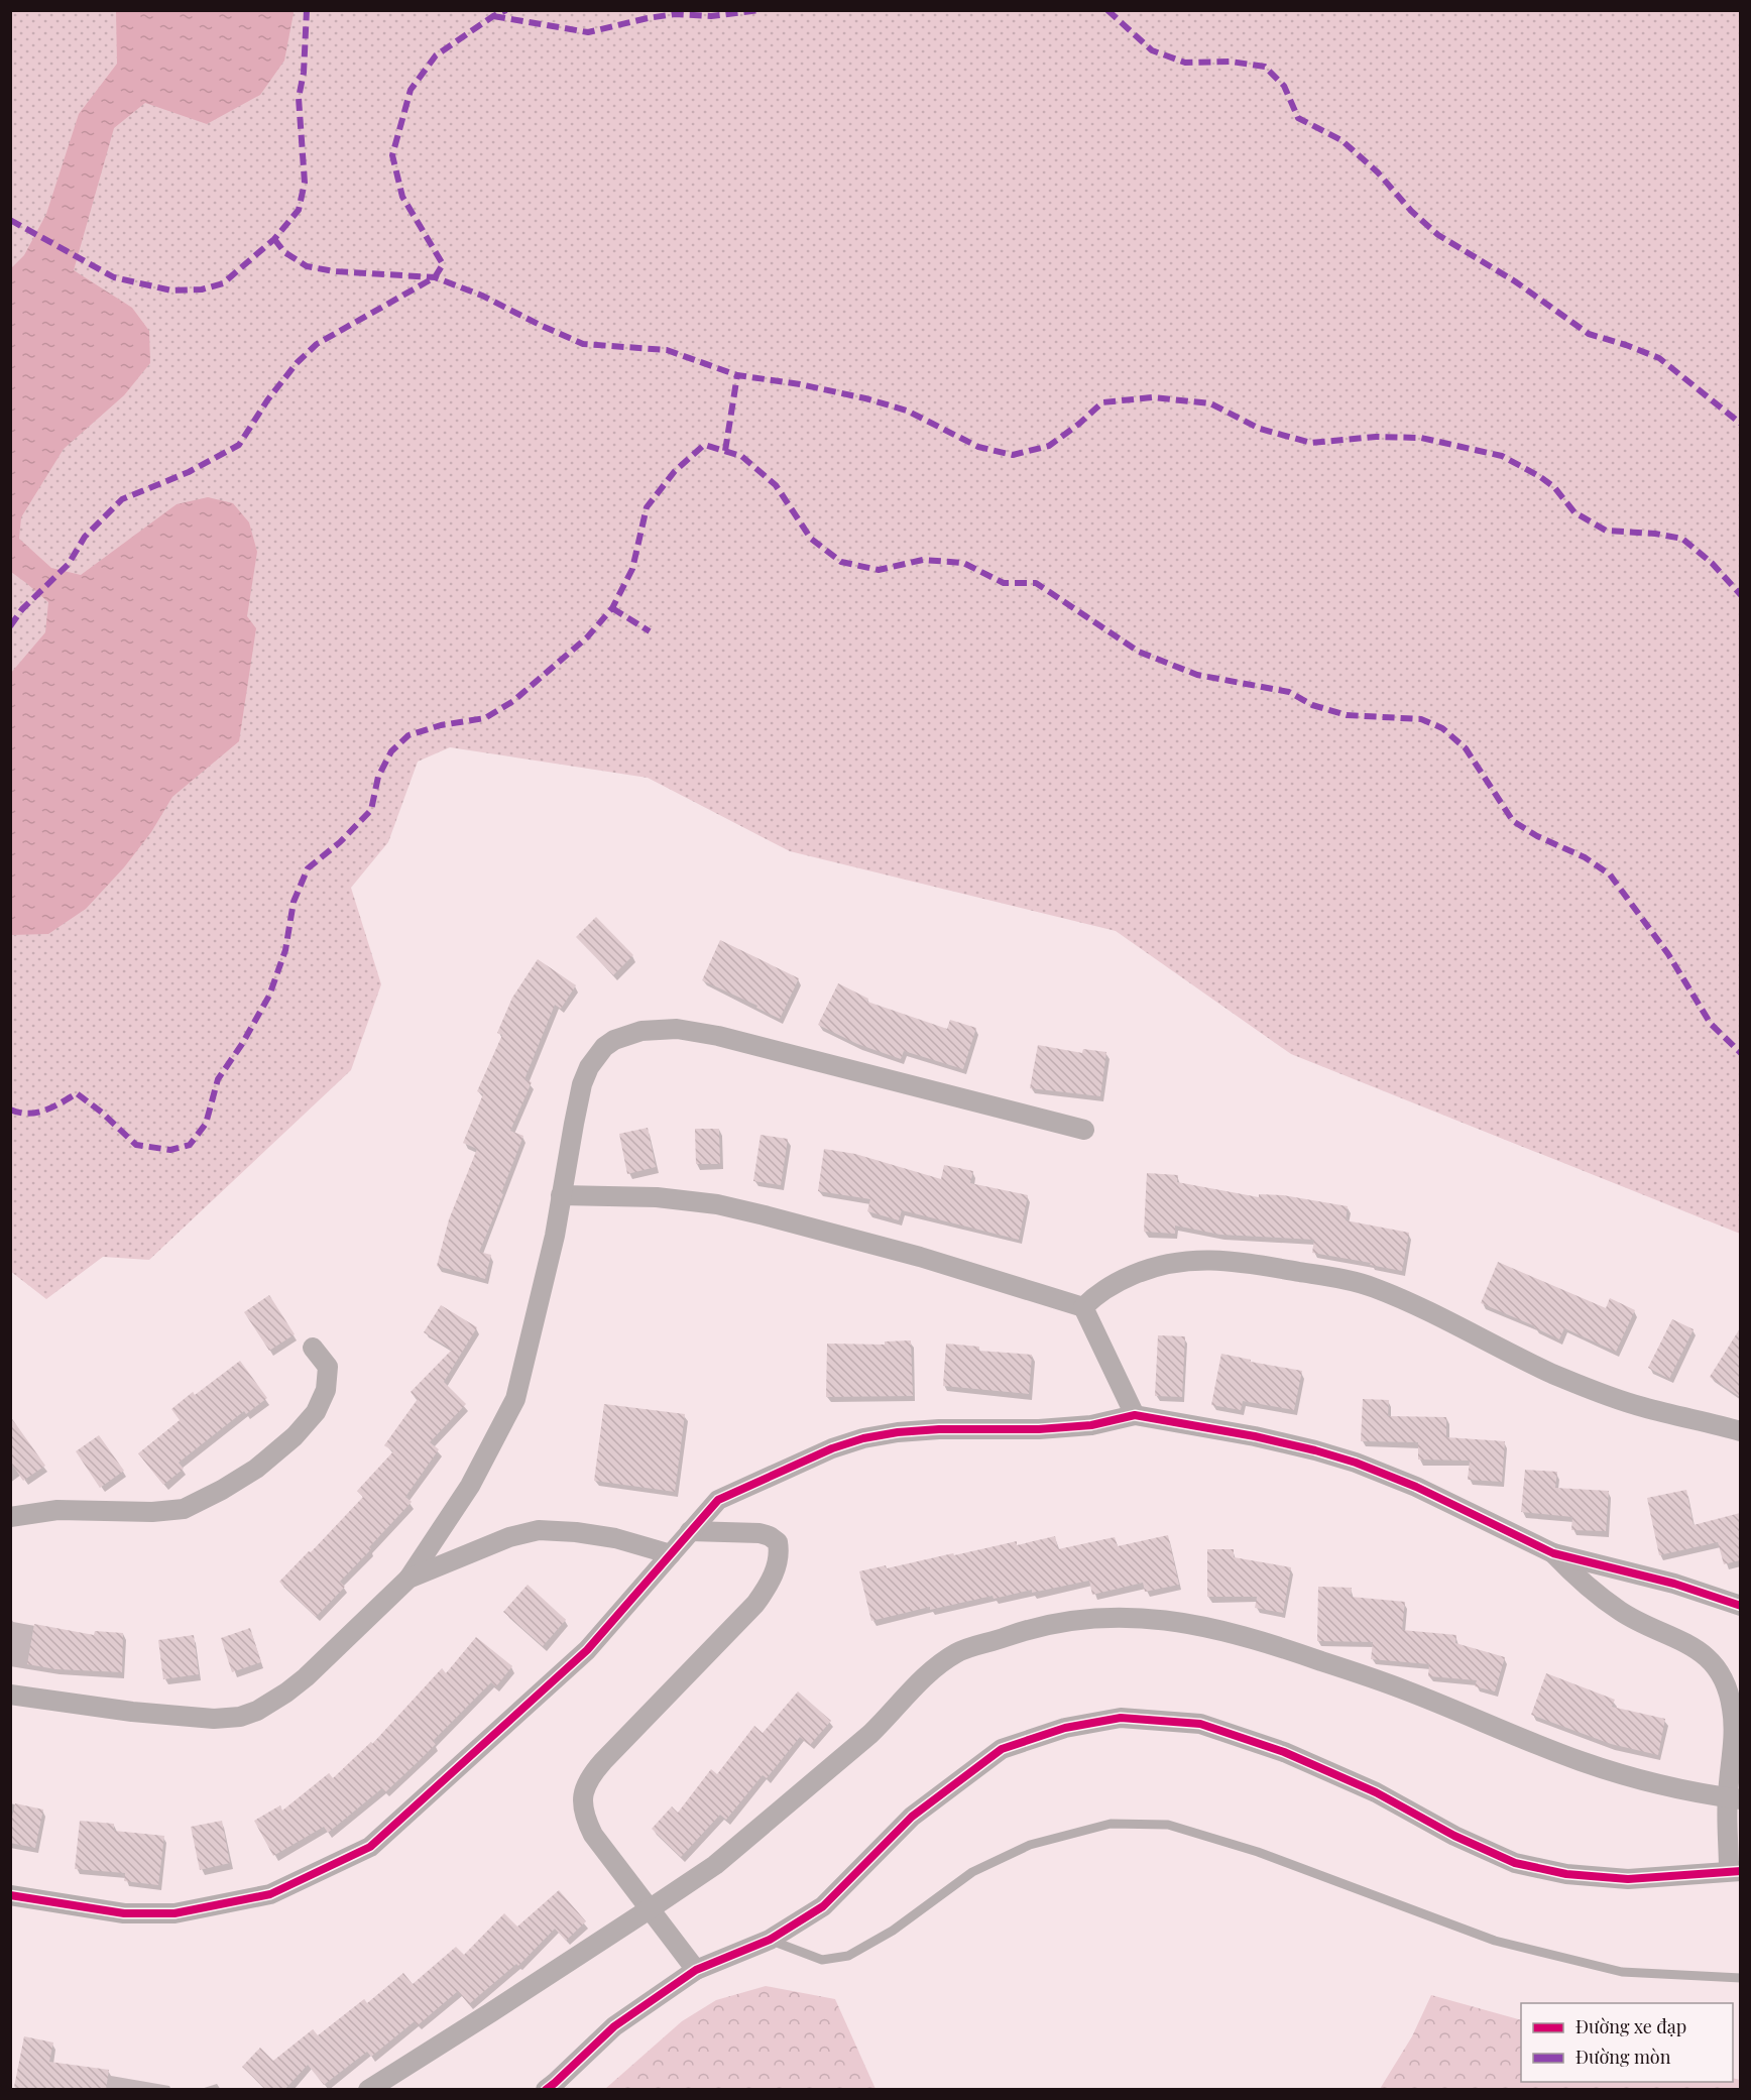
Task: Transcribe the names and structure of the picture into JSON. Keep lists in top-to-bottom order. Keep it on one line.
{"legend":["Đường xe đạp","Đường mòn"]}
